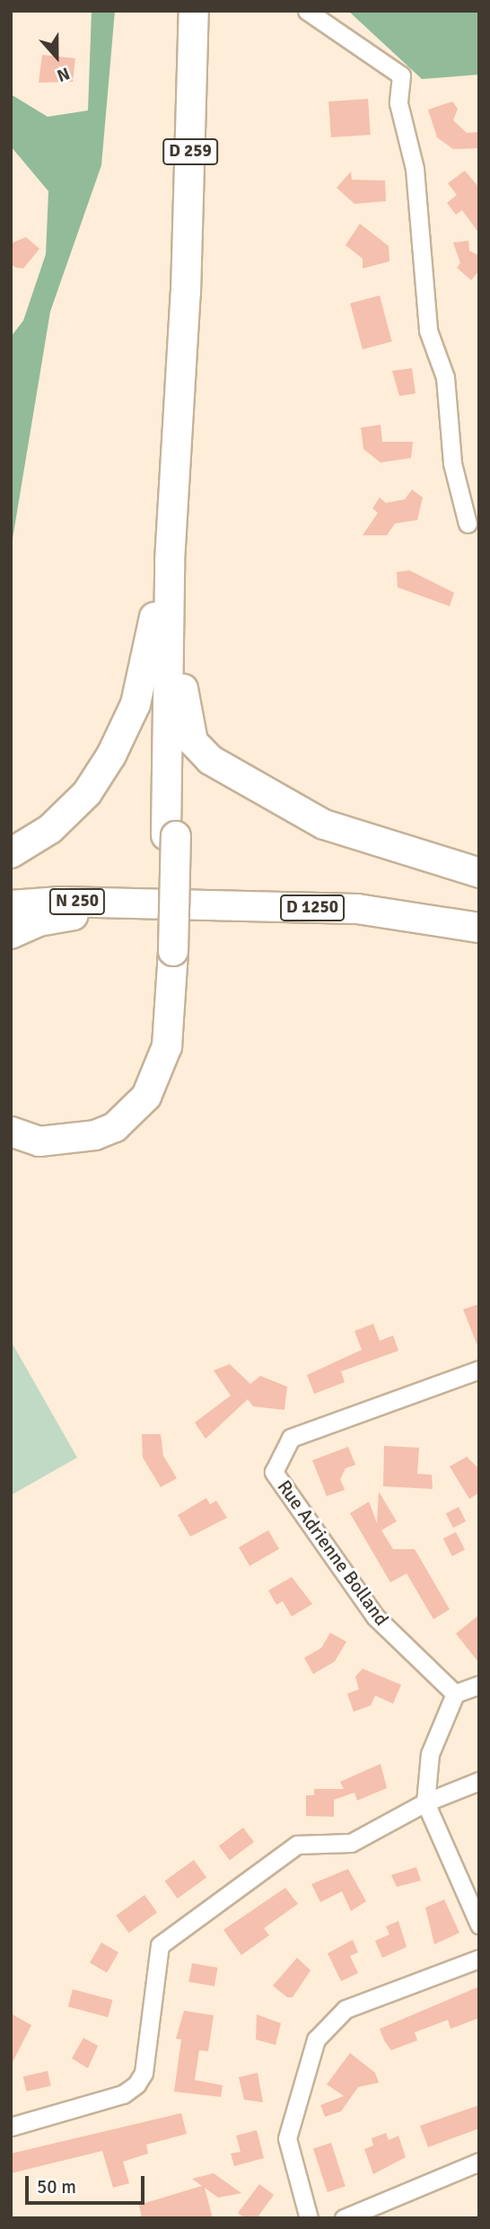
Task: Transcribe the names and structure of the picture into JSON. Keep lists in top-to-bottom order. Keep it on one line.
{"streets":{"main road":["D 259","N 250","D 1250"],"street":["Rue Adrienne Bolland"]},"crossings":[["N 250","D 1250"]],"scale_bar":"50 m","north":"bottom"}
